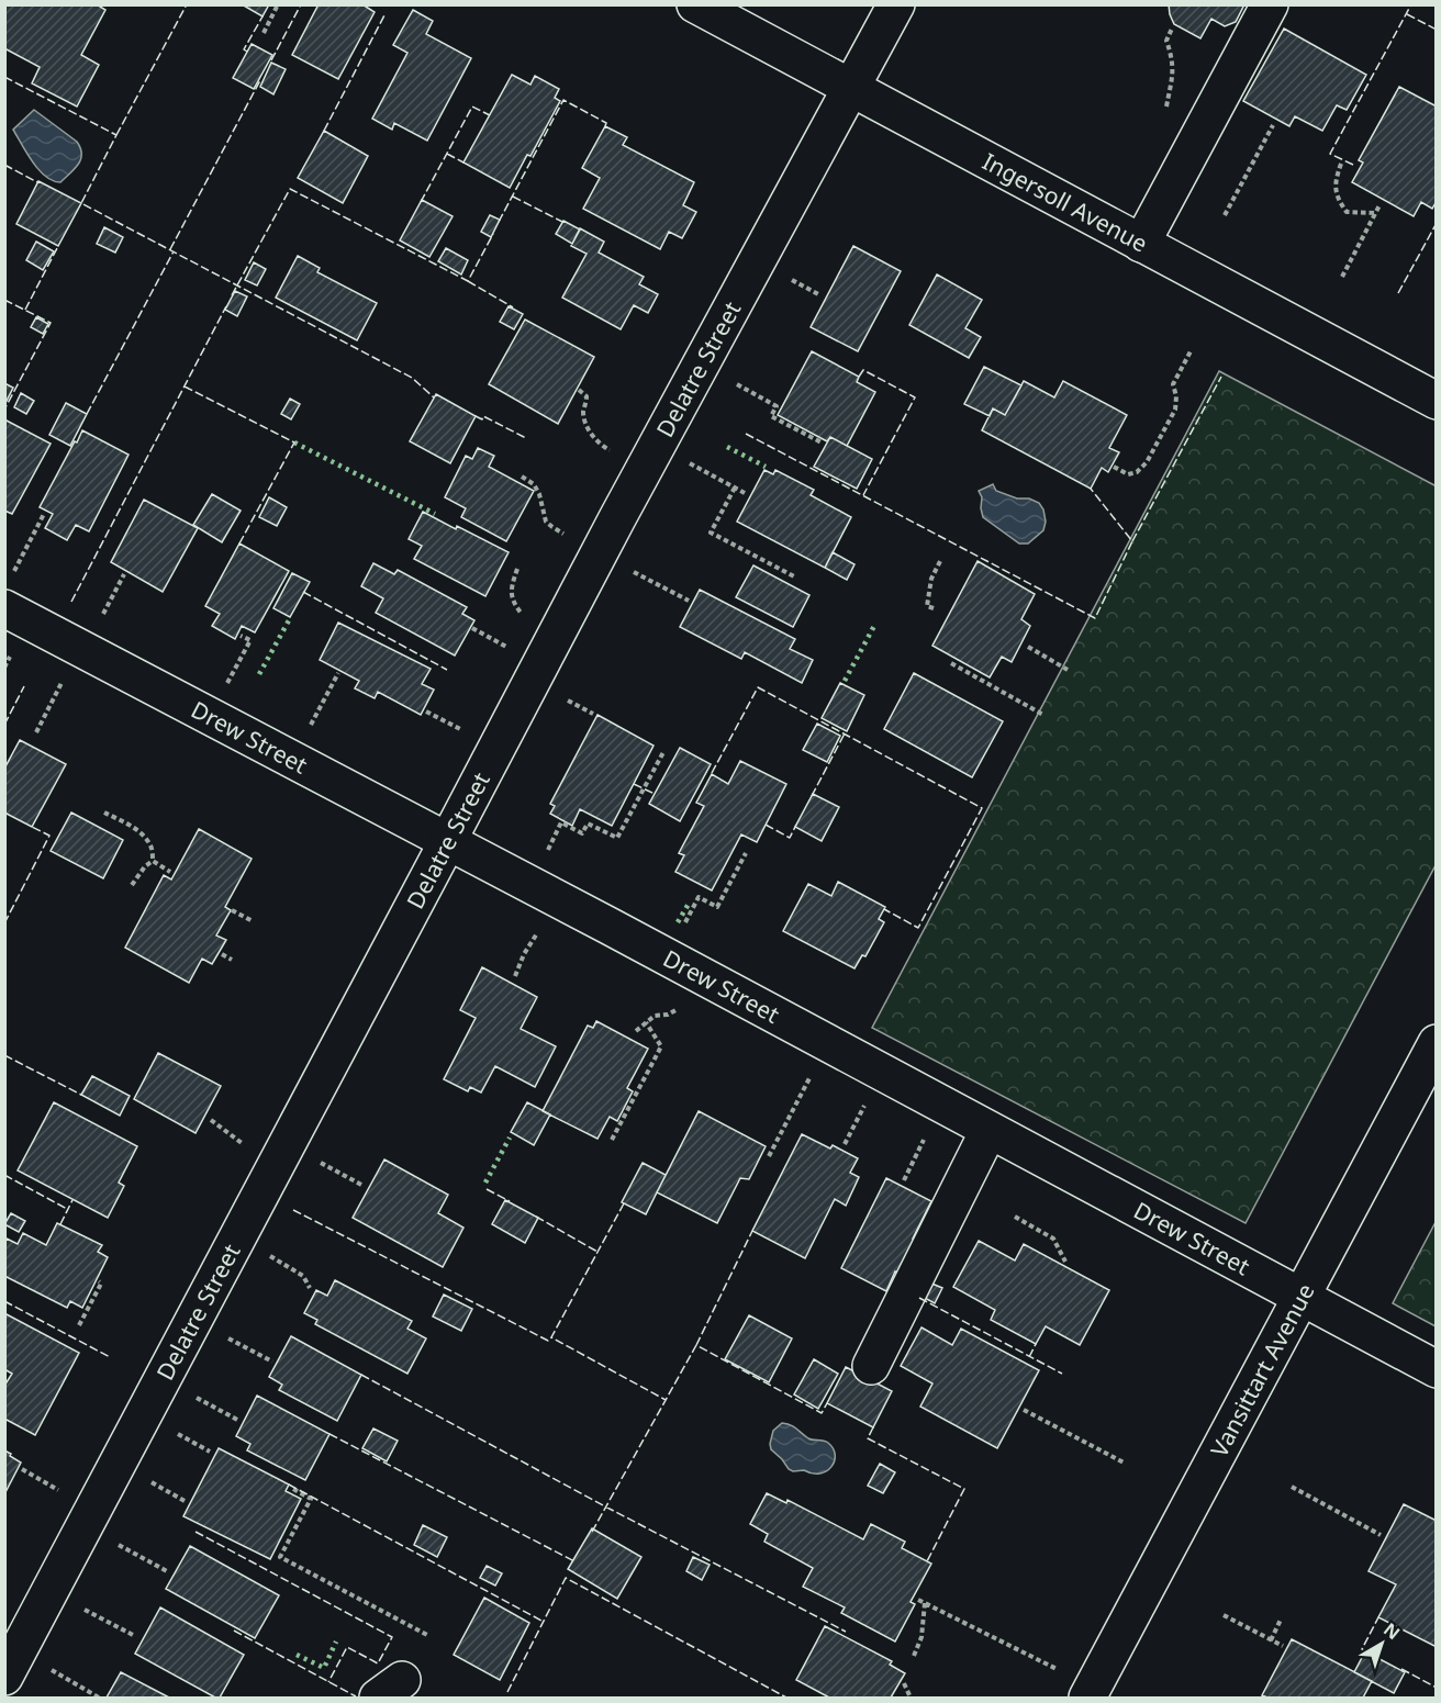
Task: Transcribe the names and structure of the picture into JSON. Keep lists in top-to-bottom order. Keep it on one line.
{"streets":{"street":["Ingersoll Avenue","Delatre Street","Drew Street","Vansittart Avenue"]},"crossings":[["Ingersoll Avenue","Delatre Street"],["Delatre Street","Drew Street"],["Drew Street","Vansittart Avenue"]],"north":"top right"}
